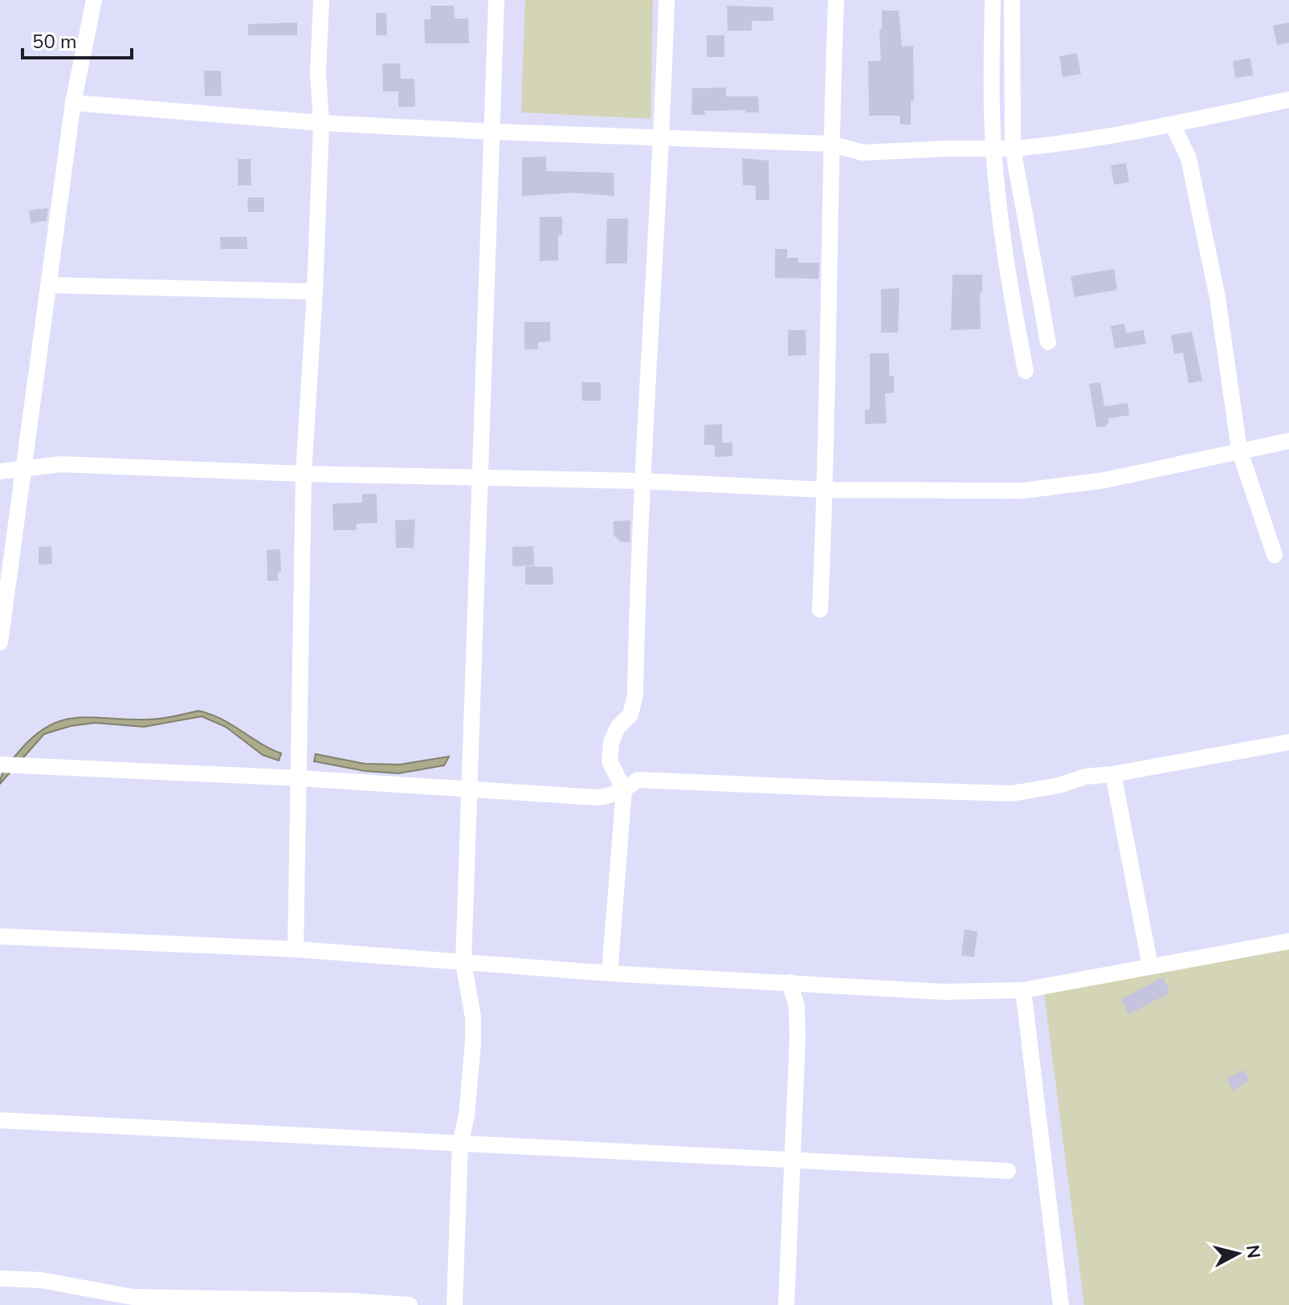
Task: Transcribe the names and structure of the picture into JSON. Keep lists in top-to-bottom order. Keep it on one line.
{"scale_bar":"50 m","north":"right"}
